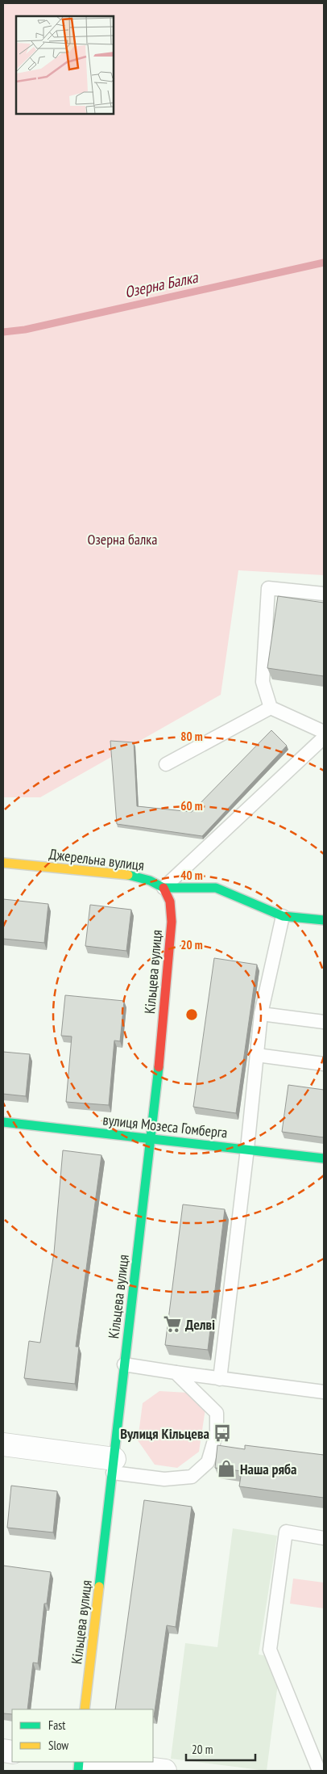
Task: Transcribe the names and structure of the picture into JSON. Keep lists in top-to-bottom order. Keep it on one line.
{"streets":{"main road":["Джерельна вулиця","Кільцева вулиця","вулиця Мозеса Гомберга"]},"crossings":[["Джерельна вулиця","Кільцева вулиця"],["Кільцева вулиця","вулиця Мозеса Гомберга"]],"water":["Озерна Балка"],"parks":["Озерна балка"],"places":{"supermarket":["Делві"],"bus stop":["Вулиця Кільцева"],"shop":["Наша ряба"]},"legend":["Fast","Slow"],"scale_bar":"20 m","rings":["80 m","60 m","40 m","20 m"]}
